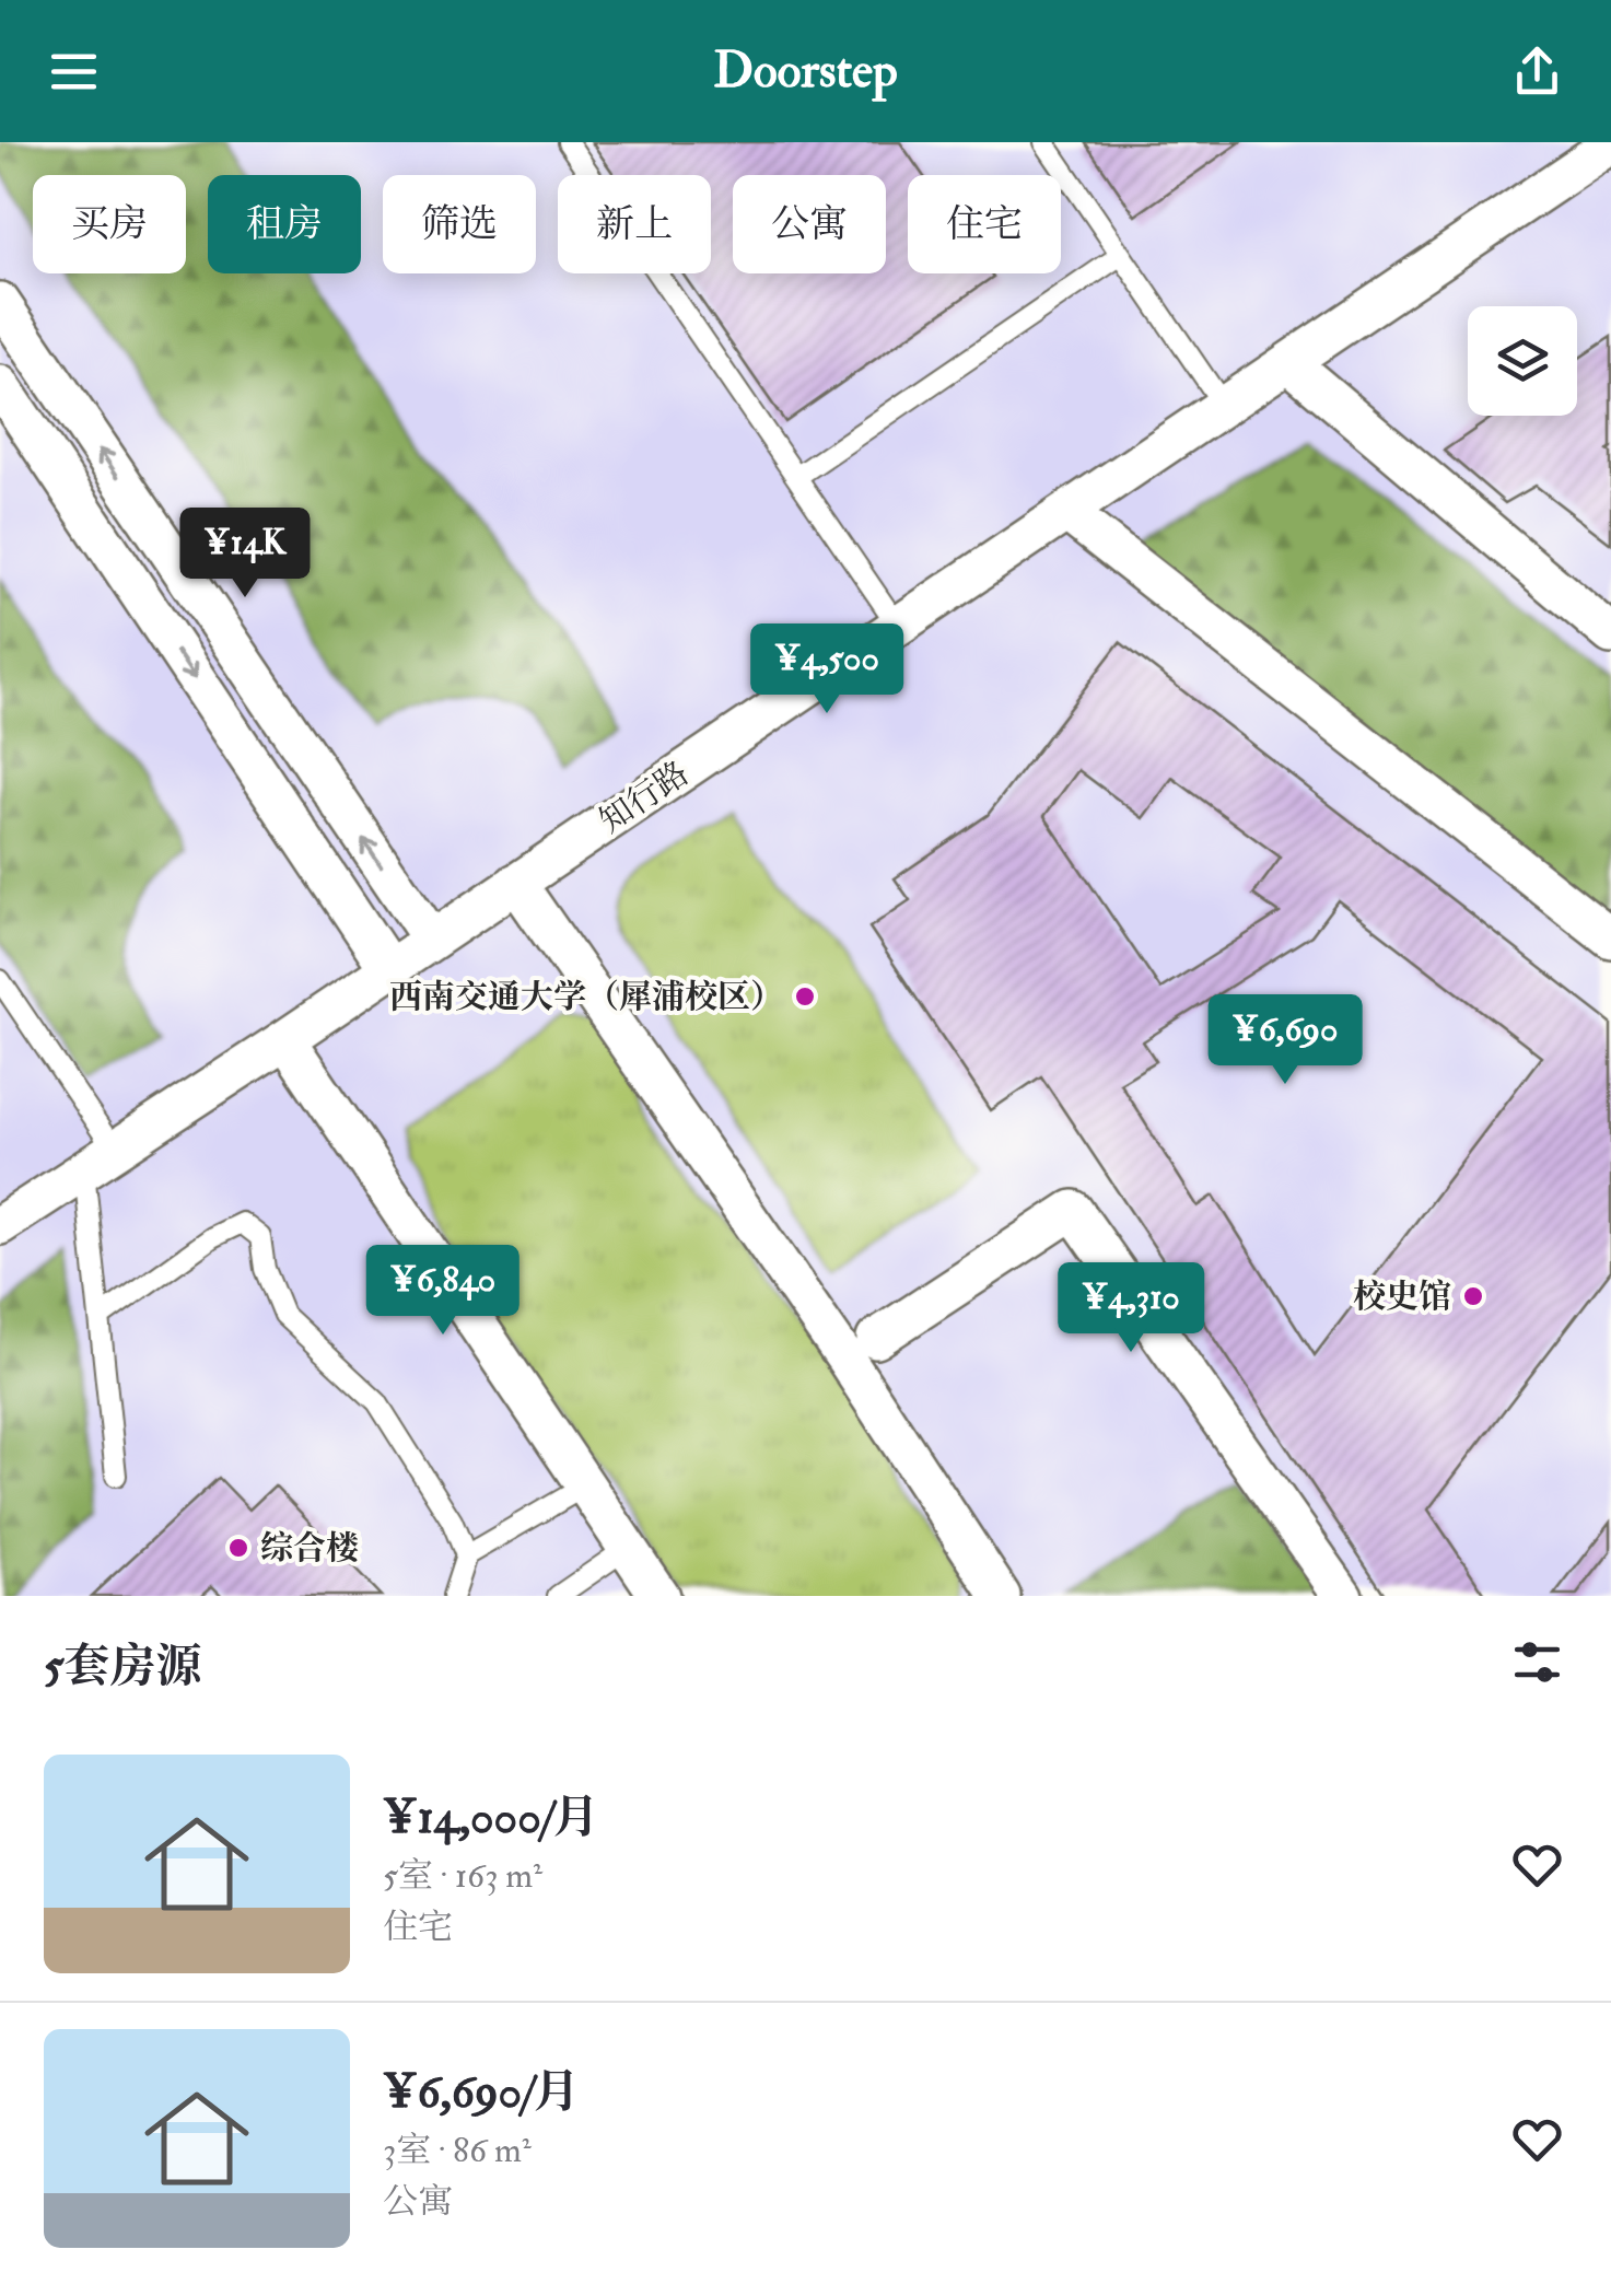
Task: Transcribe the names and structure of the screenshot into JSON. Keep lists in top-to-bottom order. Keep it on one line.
{"streets":{"street":["知行路"]},"places":["西南交通大学（犀浦校区）","校史馆","综合楼"],"page":{"header":"Doorstep","chip":["买房","租房","筛选","新上","公寓","住宅"],"price":["¥14K","¥4,500","¥6,690","¥6,840","¥4,310"],"heading":"5套房源","list":[{"name":"¥14,000/月","note":"5室 · 163 m² · 住宅"},{"name":"¥6,690/月","note":"3室 · 86 m² · 公寓"}]}}
